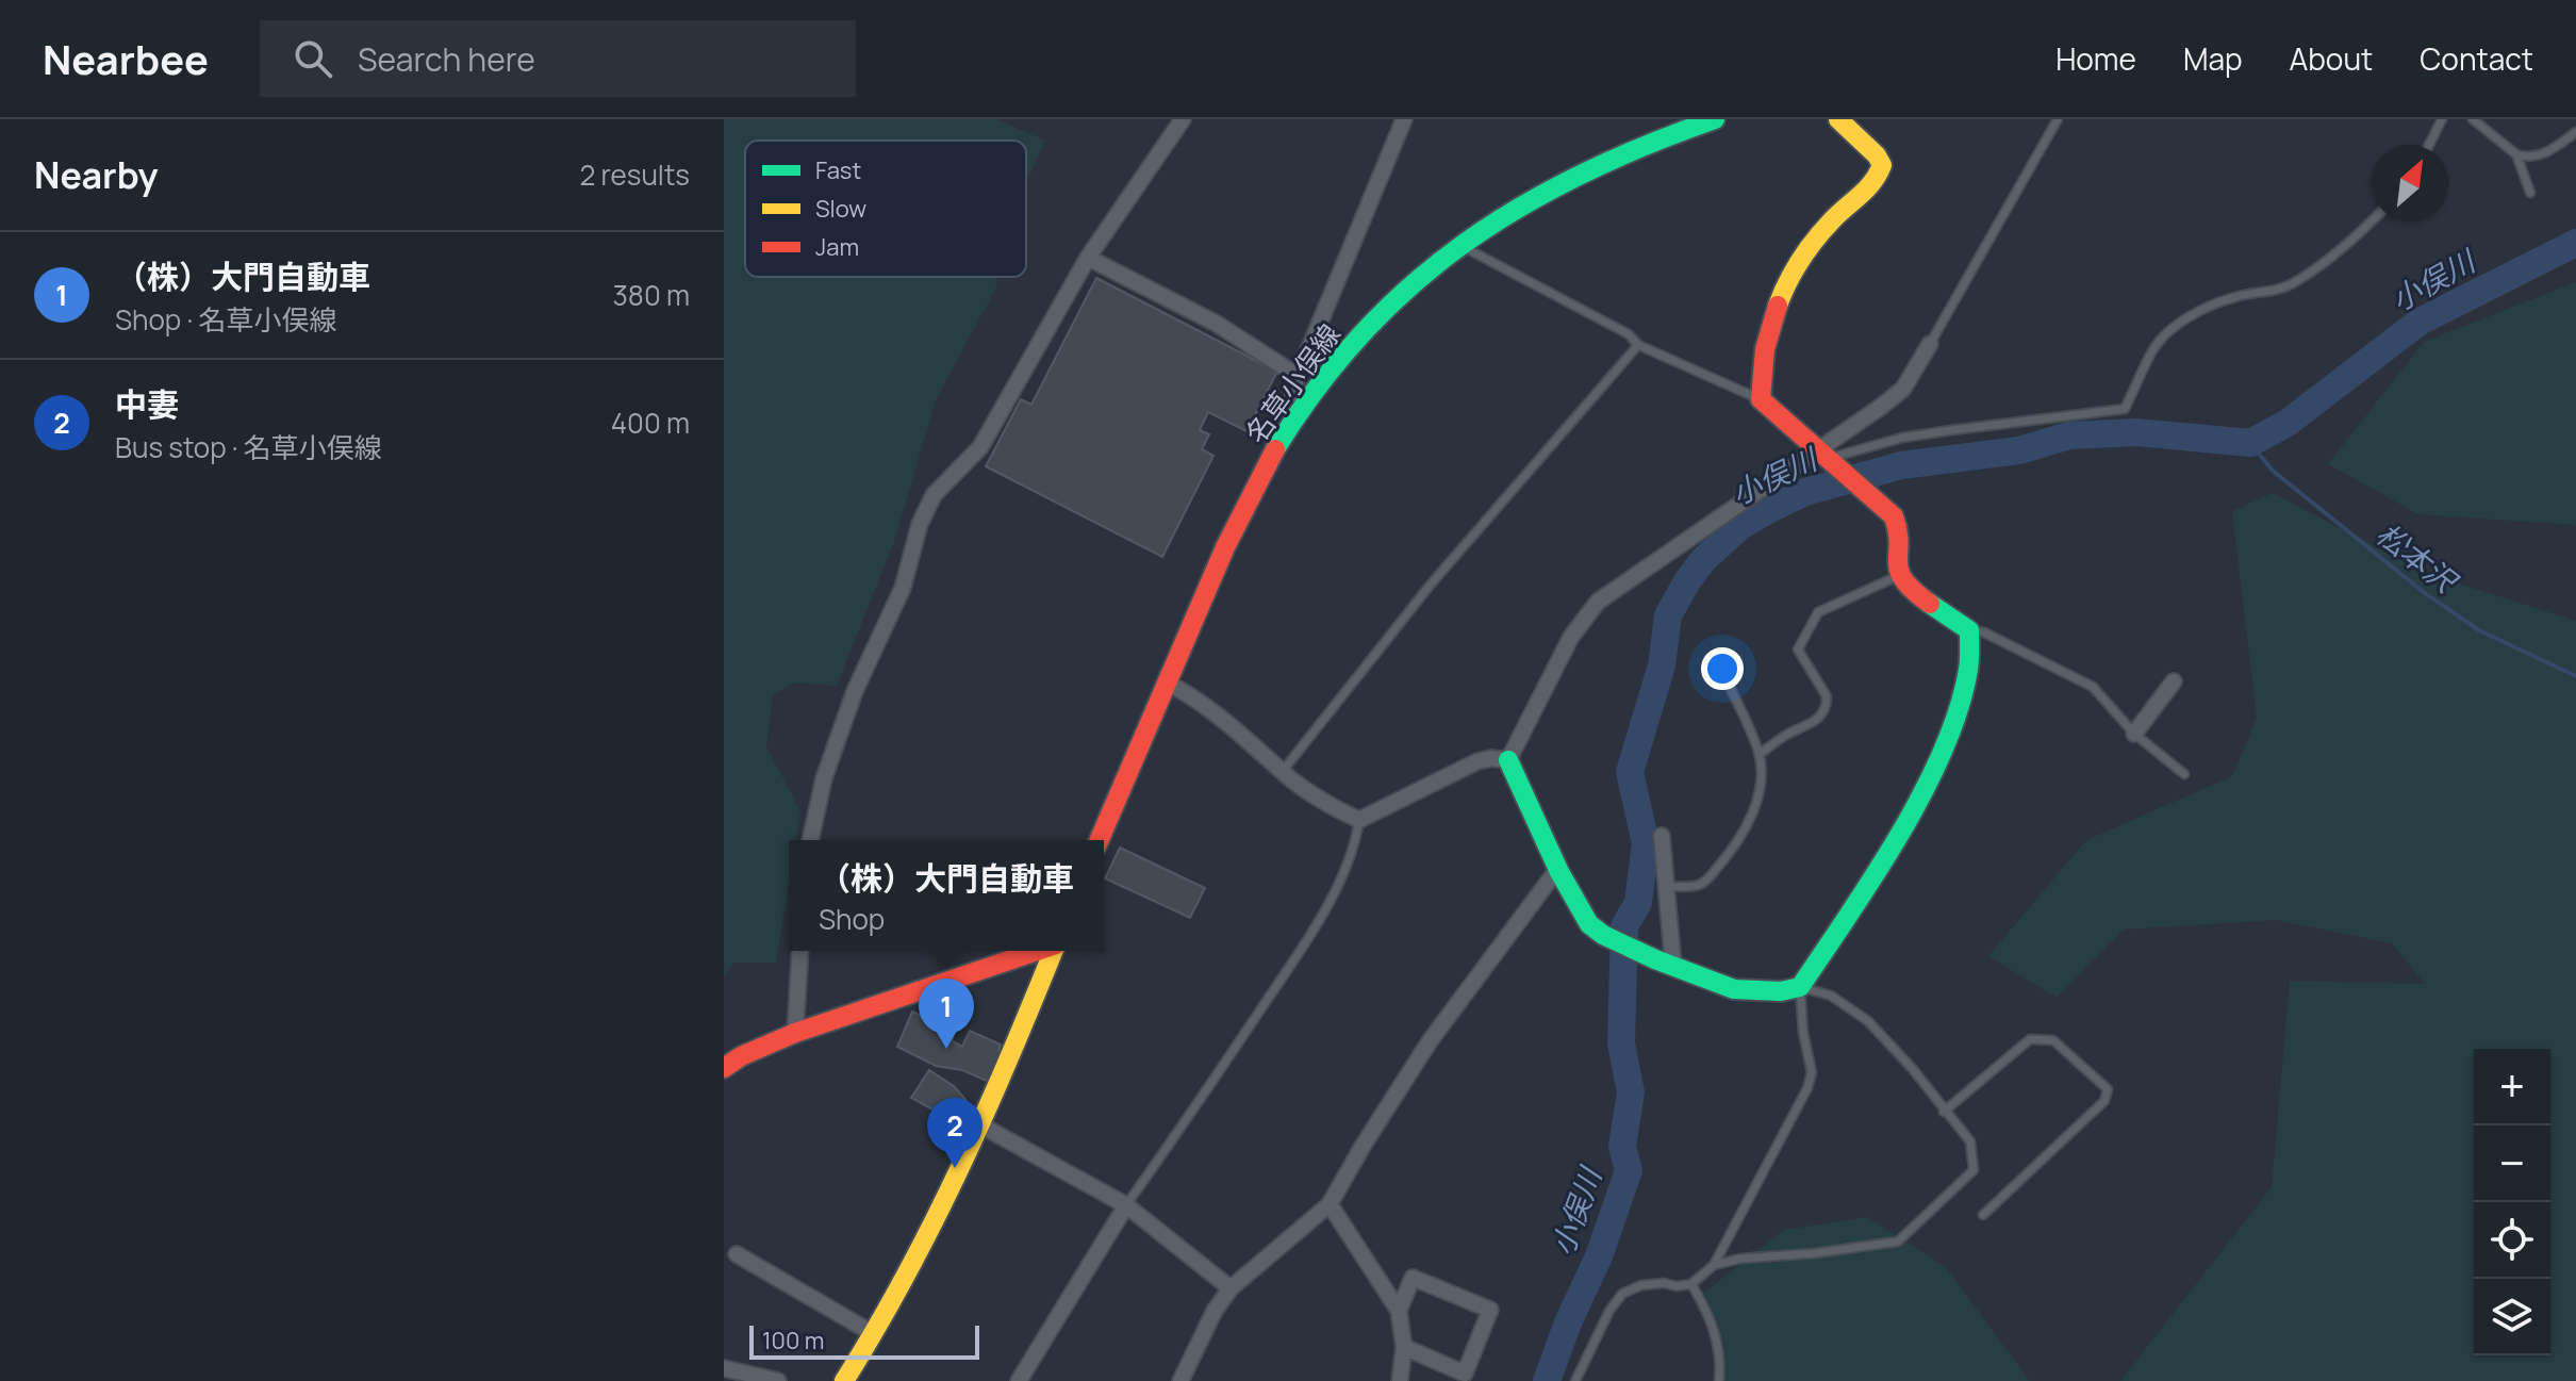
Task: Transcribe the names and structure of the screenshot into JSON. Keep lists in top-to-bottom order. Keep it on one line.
{"streets":{"street":["名草小俣線"]},"water":["小俣川","松本沢"],"legend":["Fast","Slow","Jam"],"scale_bar":"100 m","north":"top right","page":{"header":"Nearbee","search":"Search here","nav":["Home","Map","About","Contact"],"heading":["Nearby","2 results"],"list":[{"mark":"1","name":"（株）大門自動車","note":"Shop · 名草小俣線","value":"380 m"},{"mark":"2","name":"中妻","note":"Bus stop · 名草小俣線","value":"400 m"}],"popup":["（株）大門自動車","Shop"],"pins":["1","2"],"map_buttons":["+","−"],"scale":"100 m"}}
